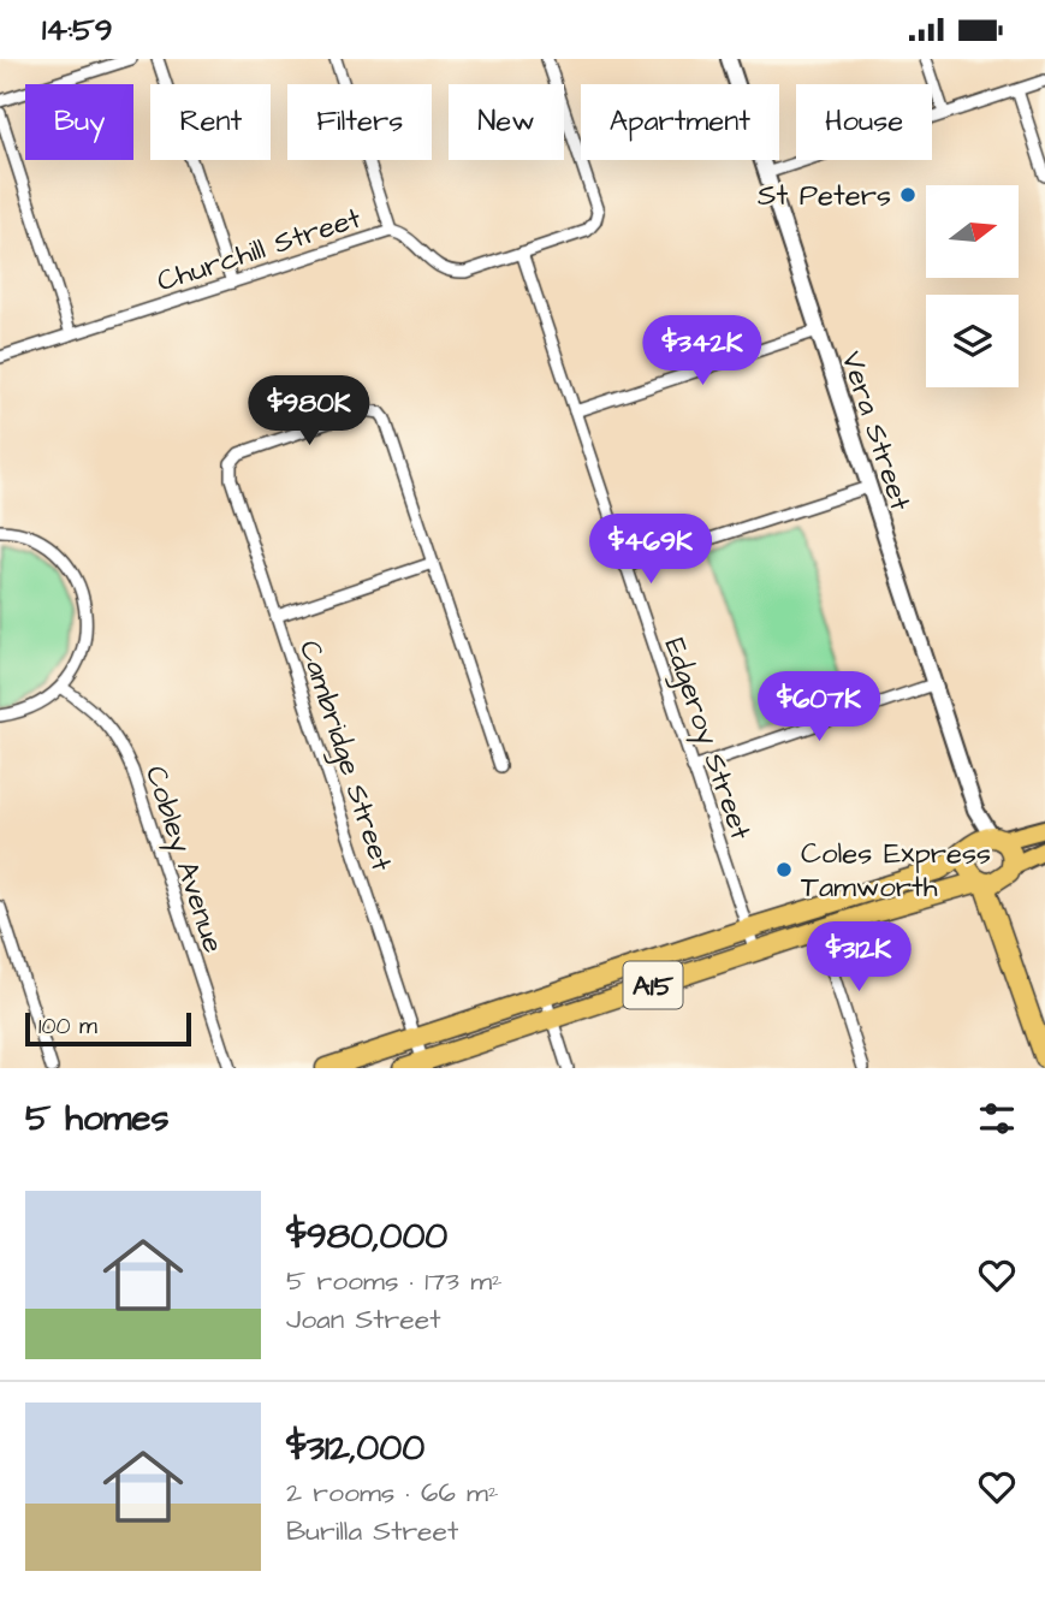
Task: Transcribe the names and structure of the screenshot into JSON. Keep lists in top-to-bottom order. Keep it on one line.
{"streets":{"highway":["A15"],"street":["Churchill Street","Vera Street","Edgeroy Street","Cambridge Street","Cobley Avenue"]},"crossings":[["Churchill Street","Edgeroy Street"],["Vera Street","A15"],["Edgeroy Street","A15"],["Cambridge Street","A15"]],"places":["St Peters","Coles Express Tamworth"],"scale_bar":"100 m","north":"right","page":{"status":"14:59","chip":["Buy","Rent","Filters","New","Apartment","House"],"price":["$342K","$980K","$469K","$607K","$312K"],"scale":"100 m","heading":"5 homes","list":[{"name":"$980,000","note":"5 rooms · 173 m² · Joan Street"},{"name":"$312,000","note":"2 rooms · 66 m² · Burilla Street"}]}}
